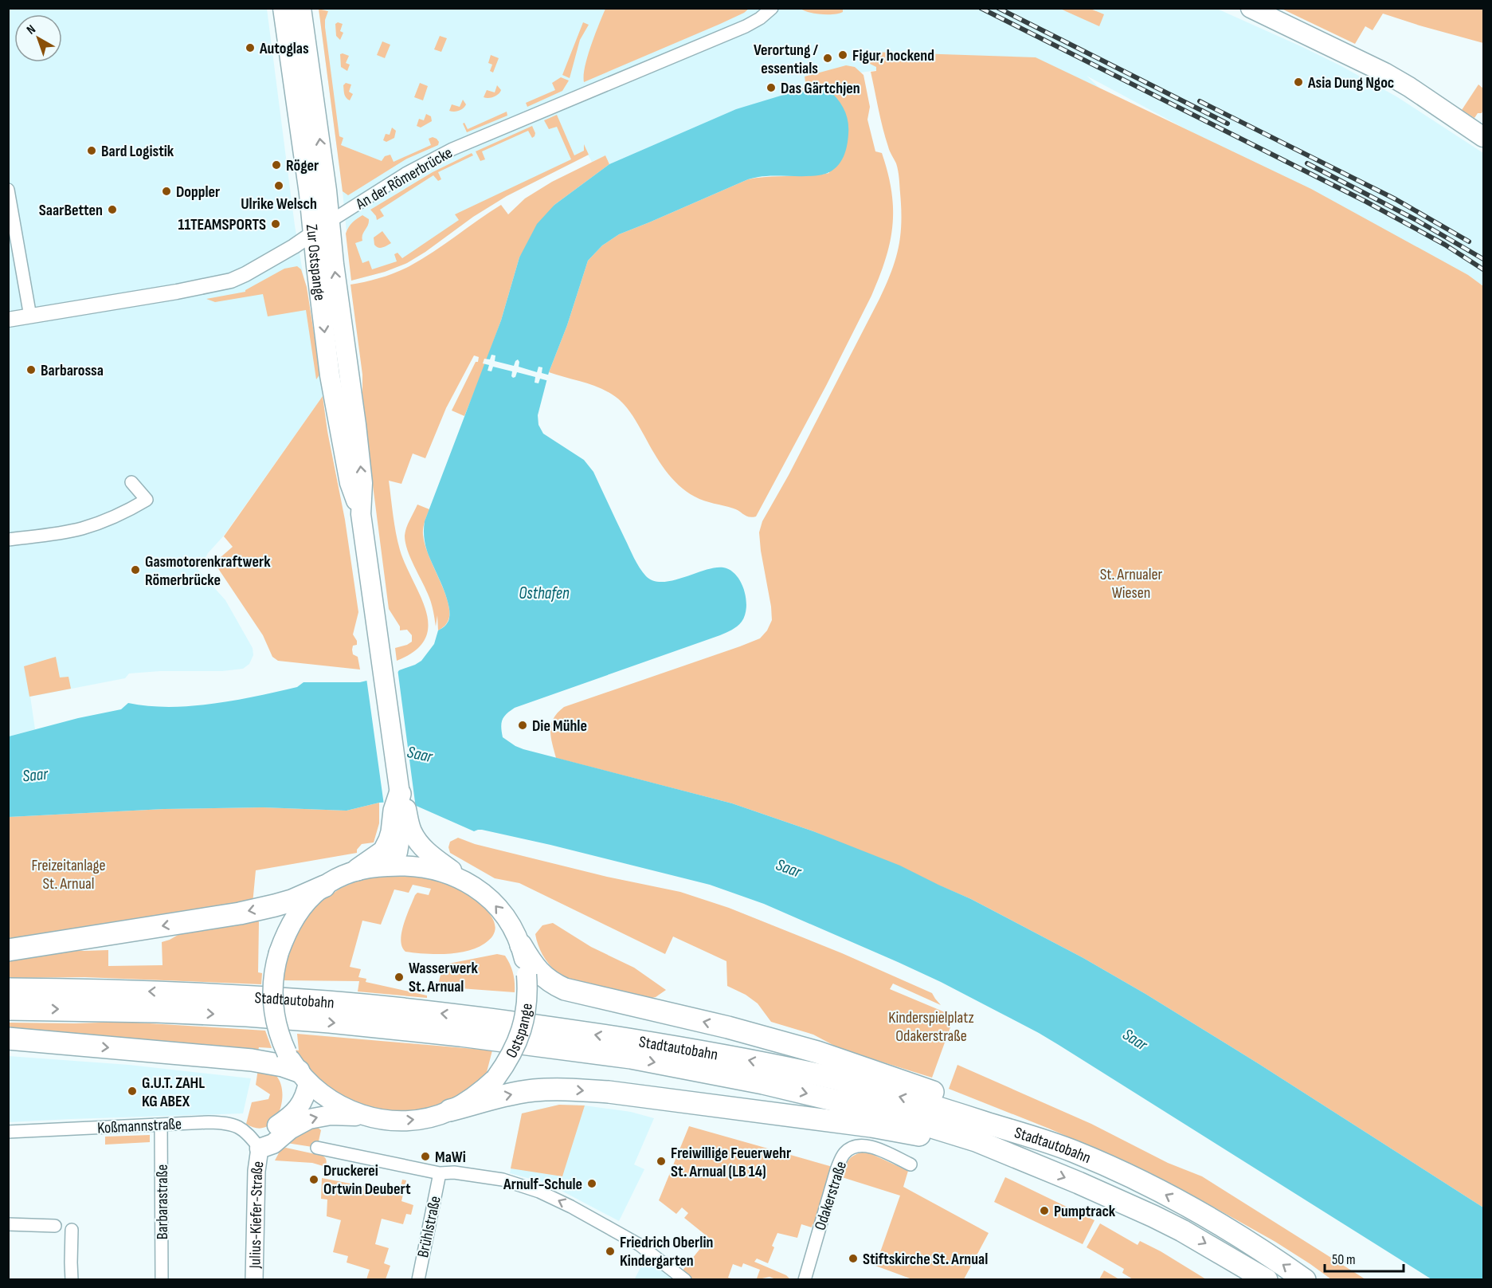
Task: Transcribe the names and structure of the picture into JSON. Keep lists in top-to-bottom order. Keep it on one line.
{"streets":{"highway":["Stadtautobahn"],"main road":["Zur Ostspange","Ostspange","Julius-Kiefer-Straße"],"street":["An der Römerbrücke","Koßmannstraße","Odakerstraße","Barbarastraße","Brühlstraße"]},"crossings":[["An der Römerbrücke","Zur Ostspange"],["Koßmannstraße","Barbarastraße"],["Koßmannstraße","Julius-Kiefer-Straße"]],"water":["Osthafen","Saar"],"parks":["St. Arnualer Wiesen","Freizeitanlage St. Arnual","Kinderspielplatz Odakerstraße"],"places":["Autoglas","Figur, hockend","Verortung / essentials","Asia Dung Ngoc","Das Gärtchjen","Bard Logistik","Röger","Ulrike Welsch","Doppler","SaarBetten","11TEAMSPORTS","Barbarossa","Gasmotorenkraftwerk Römerbrücke","Die Mühle","Wasserwerk St. Arnual","G.U.T. ZAHL KG ABEX","MaWi","Freiwillige Feuerwehr St. Arnual (LB 14)","Druckerei Ortwin Deubert","Arnulf-Schule","Pumptrack","Friedrich Oberlin Kindergarten","Stiftskirche St. Arnual"],"scale_bar":"50 m","north":"top left"}
